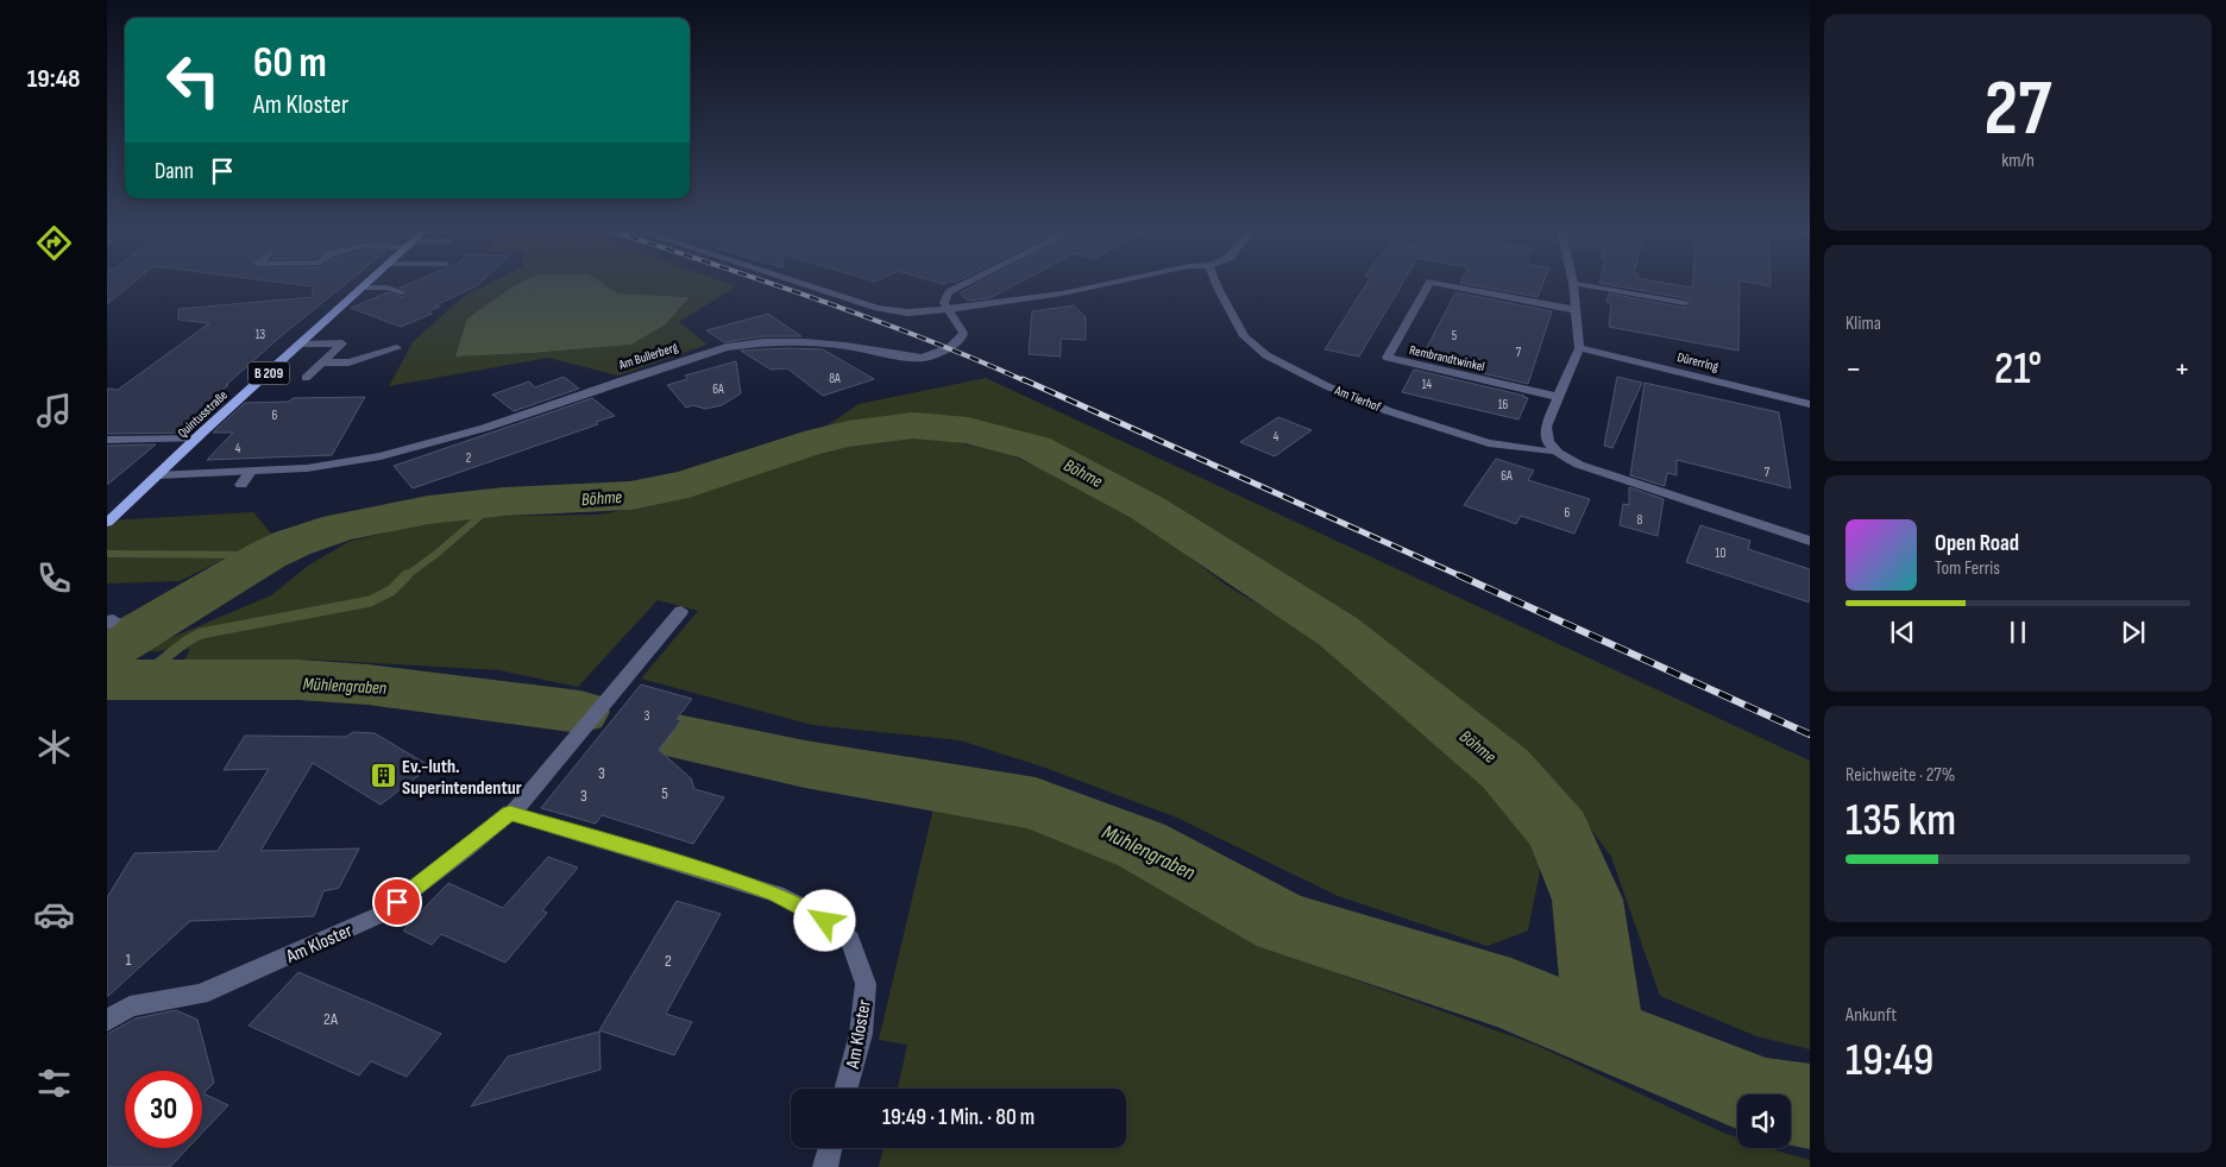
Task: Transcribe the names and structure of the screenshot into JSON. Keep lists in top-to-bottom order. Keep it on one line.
{"streets":{"main road":["B 209","Quintusstraße"],"street":["Am Bullerberg","Rembrandtwinkel","Dürerring","Am Tierhof","Am Kloster"]},"crossings":[["Am Bullerberg","Quintusstraße"]],"water":["Böhme","Mühlengraben"],"places":{"building":["Ev.-luth. Superintendentur"]},"house_numbers":["13","5","7","8A","14","6A","16","6","4","4","2","7","6A","6","8","10","3","3","5","3","1","2","2A"],"page":{"tabs":"19:48","tile":[["27","km/h"],"Klima",["Reichweite · 27%","135 km"],["Ankunft","19:49"]],"turn":["60 m","Am Kloster"],"then":"Dann","heat":["−","21°","+"],"song":["Open Road","Tom Ferris"],"limit":"30","trip":"19:49 · 1 Min. · 80 m"}}
